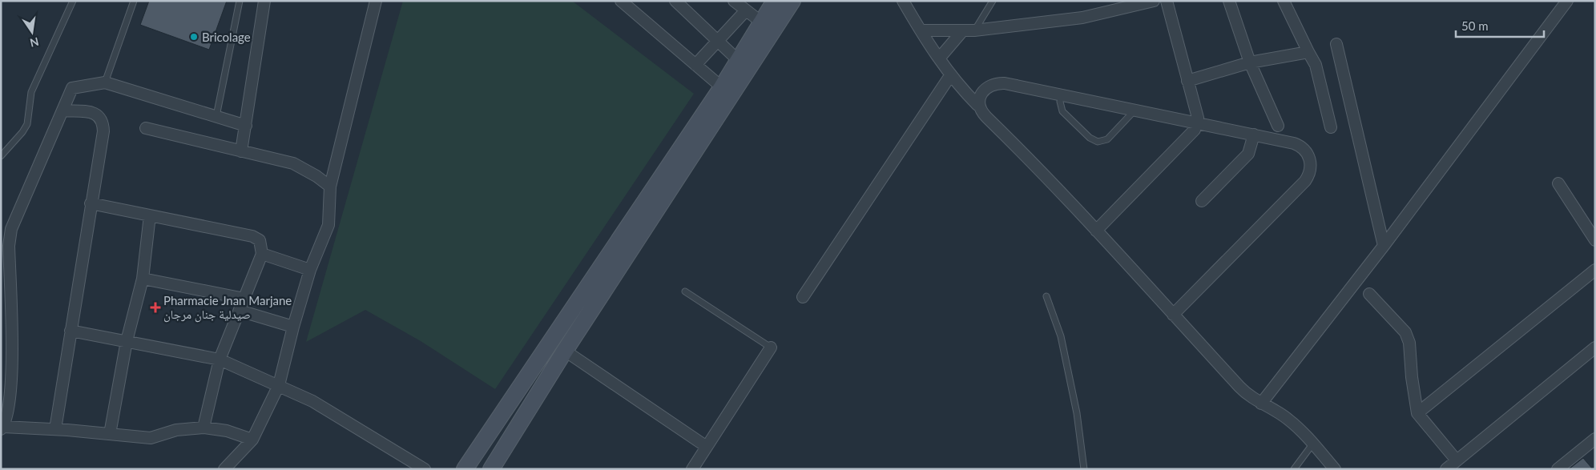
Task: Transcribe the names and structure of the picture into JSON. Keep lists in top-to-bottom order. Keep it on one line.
{"places":{"other":["Bricolage"],"health":["Pharmacie Jnan Marjane صيدلية جنان مرجان"]},"scale_bar":"50 m","north":"bottom"}
